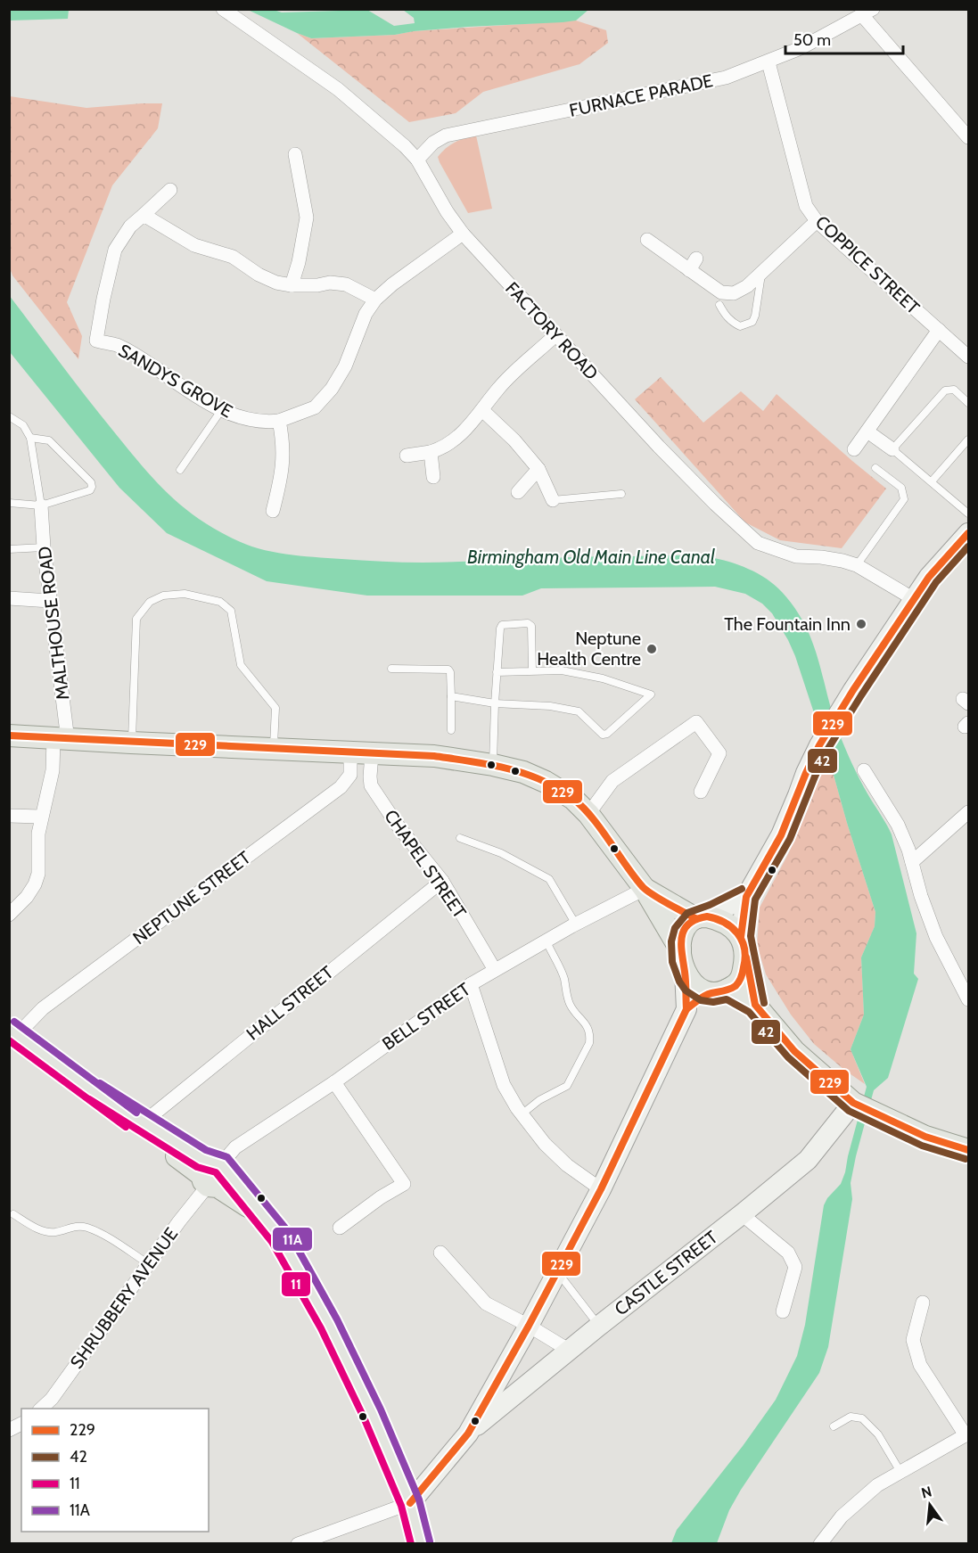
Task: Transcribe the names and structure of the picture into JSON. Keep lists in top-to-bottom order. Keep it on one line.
{"streets":{"main road":["CASTLE STREET"],"street":["FURNACE PARADE","COPPICE STREET","FACTORY ROAD","SANDYS GROVE","MALTHOUSE ROAD","CHAPEL STREET","NEPTUNE STREET","HALL STREET","BELL STREET","SHRUBBERY AVENUE"]},"crossings":[["FURNACE PARADE","COPPICE STREET"],["FURNACE PARADE","FACTORY ROAD"],["CHAPEL STREET","HALL STREET"],["CHAPEL STREET","BELL STREET"],["BELL STREET","SHRUBBERY AVENUE"]],"water":["Birmingham Old Main Line Canal"],"places":["The Fountain Inn","Neptune Health Centre"],"lines":["transit line 229","transit line 42","transit line 11A","transit line 11"],"legend":["229","42","11","11A"],"scale_bar":"50 m","north":"top"}
